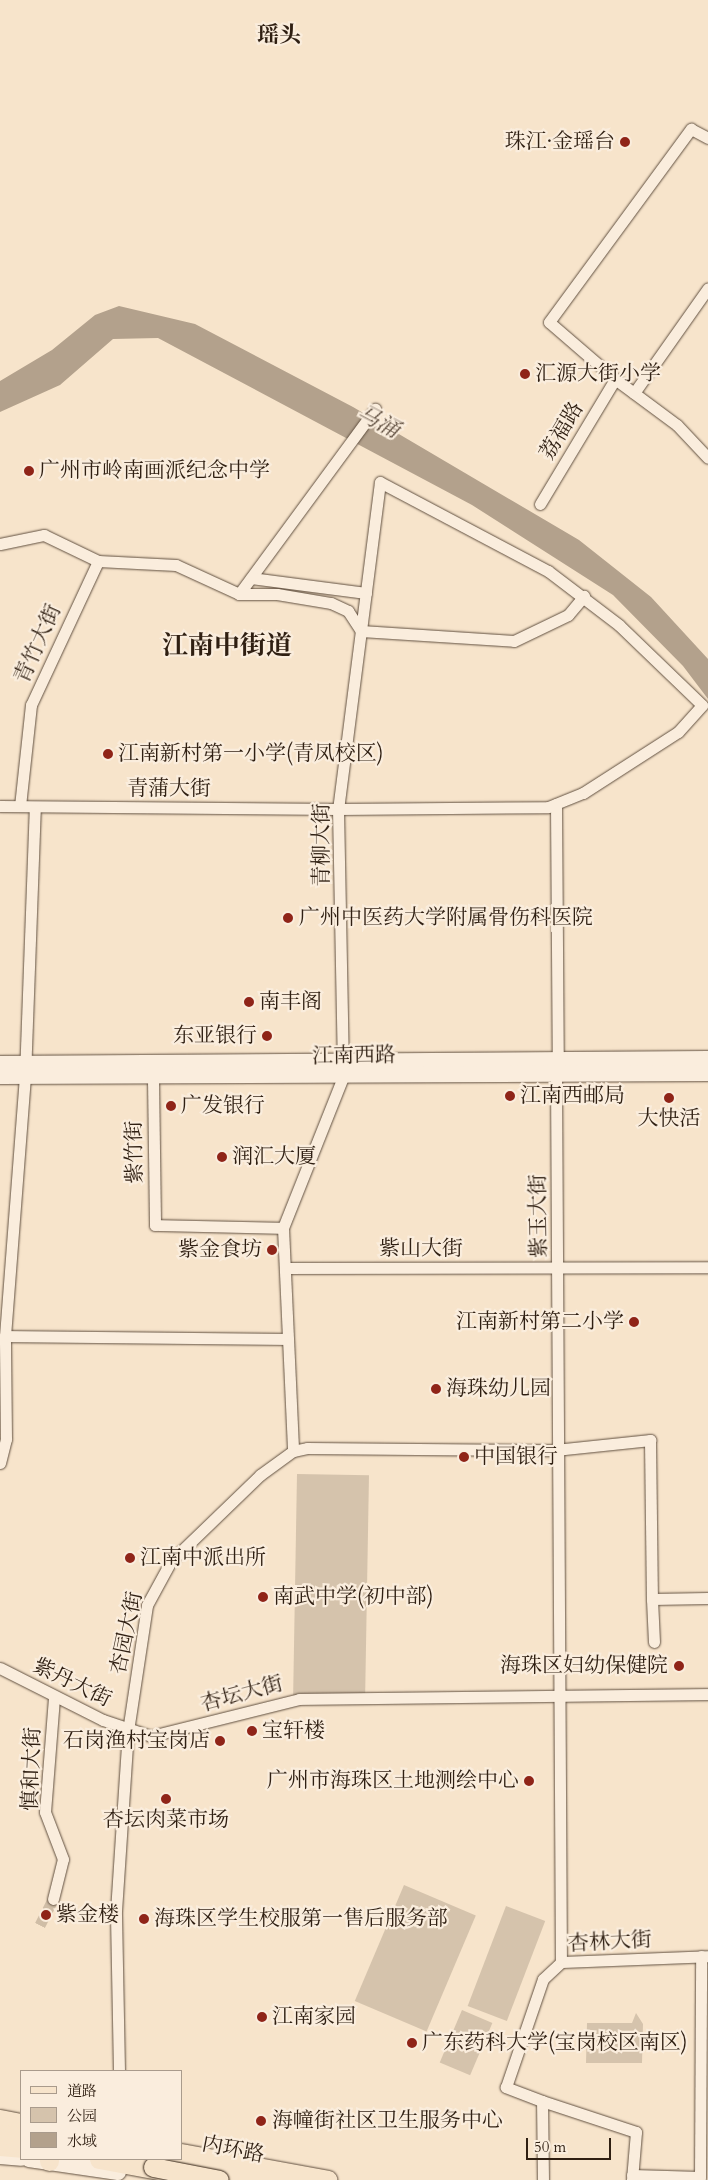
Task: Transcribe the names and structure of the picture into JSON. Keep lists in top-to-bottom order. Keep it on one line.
{"streets":{"main road":["江南西路","内环路"],"street":["荔福路","青竹大街","青蒲大街","青柳大街","紫竹街","紫玉大街","紫山大街","杏园大街","紫丹大街","杏坛大街","慎和大街","杏林大街"]},"crossings":[["青竹大街","青蒲大街"],["青蒲大街","青柳大街"],["青蒲大街","紫玉大街"],["青柳大街","江南西路"],["江南西路","紫竹街"],["紫玉大街","紫山大街"],["杏园大街","紫丹大街"],["杏园大街","杏坛大街"],["紫丹大街","杏坛大街"],["紫丹大街","慎和大街"]],"districts":["瑶头","江南中街道"],"water":["马涌"],"places":["珠江·金瑶台","汇源大街小学","广州市岭南画派纪念中学","江南新村第一小学(青凤校区)","广州中医药大学附属骨伤科医院","南丰阁","东亚银行","江南西邮局","大快活","广发银行","润汇大厦","紫金食坊","江南新村第二小学","海珠幼儿园","中国银行","江南中派出所","南武中学(初中部)","海珠区妇幼保健院","宝轩楼","石岗渔村宝岗店","广州市海珠区土地测绘中心","杏坛肉菜市场","紫金楼","海珠区学生校服第一售后服务部","江南家园","广东药科大学(宝岗校区南区)","海幢街社区卫生服务中心"],"legend":["道路","公园","水域"],"scale_bar":"50 m"}
